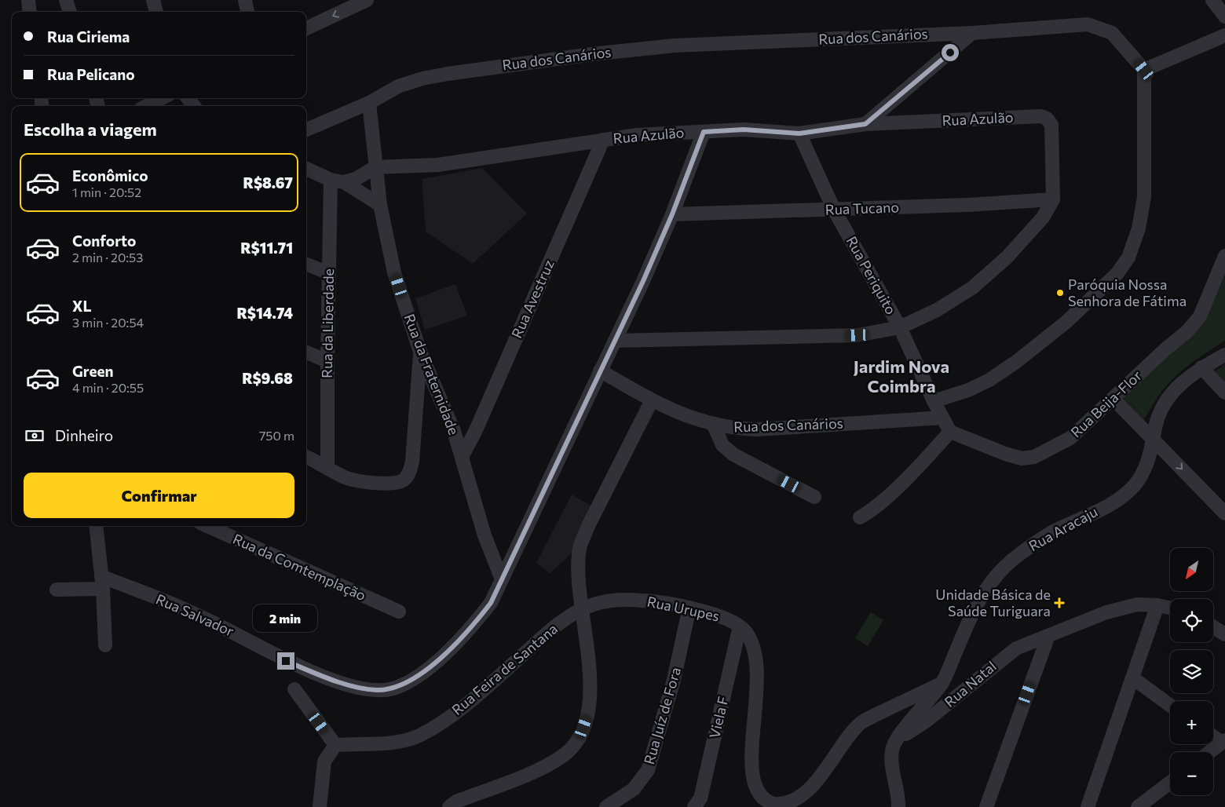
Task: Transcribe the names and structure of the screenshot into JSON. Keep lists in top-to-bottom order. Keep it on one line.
{"streets":{"street":["Rua dos Canários","Rua Azulão","Rua Tucano","Rua Periquito","Rua Avestruz","Rua da Liberdade","Rua da Fraternidade","Rua Beija-Flor","Rua Aracaju","Rua da Comtemplação","Rua Urupes","Rua Salvador","Rua Feira de Santana","Rua Natal","Rua Juíz de Fora","Viela F"]},"crossings":[["Rua dos Canários","Rua Periquito"],["Rua dos Canários","Rua da Fraternidade"],["Rua dos Canários","Rua Salvador"],["Rua Azulão","Rua Tucano"],["Rua Azulão","Rua Periquito"],["Rua Azulão","Rua Avestruz"],["Rua Azulão","Rua da Liberdade"],["Rua Azulão","Rua da Fraternidade"],["Rua Azulão","Rua Salvador"],["Rua Tucano","Rua Periquito"],["Rua Tucano","Rua Salvador"],["Rua Avestruz","Rua da Fraternidade"],["Rua da Fraternidade","Rua Salvador"],["Rua Aracaju","Rua Urupes"],["Rua Aracaju","Rua Natal"],["Rua Urupes","Rua Feira de Santana"],["Rua Urupes","Rua Juíz de Fora"],["Rua Urupes","Viela F"]],"districts":["Jardim Nova Coimbra"],"places":{"other":["Paróquia Nossa Senhora de Fátima"],"health":["Unidade Básica de Saúde Turiguara"]},"north":"bottom left","page":{"banner":["Rua Ciriema","Rua Pelicano"],"heading":"Escolha a viagem","list":[{"name":"Econômico","note":"1 min · 20:52","value":"R$8.67"},{"name":"Conforto","note":"2 min · 20:53","value":"R$11.71"},{"name":"XL","note":"3 min · 20:54","value":"R$14.74"},{"name":"Green","note":"4 min · 20:55","value":"R$9.68"}],"pay":["Dinheiro","750 m"],"buttons":"Confirmar","map_buttons":["+","−"],"bubble":"2 min"}}
